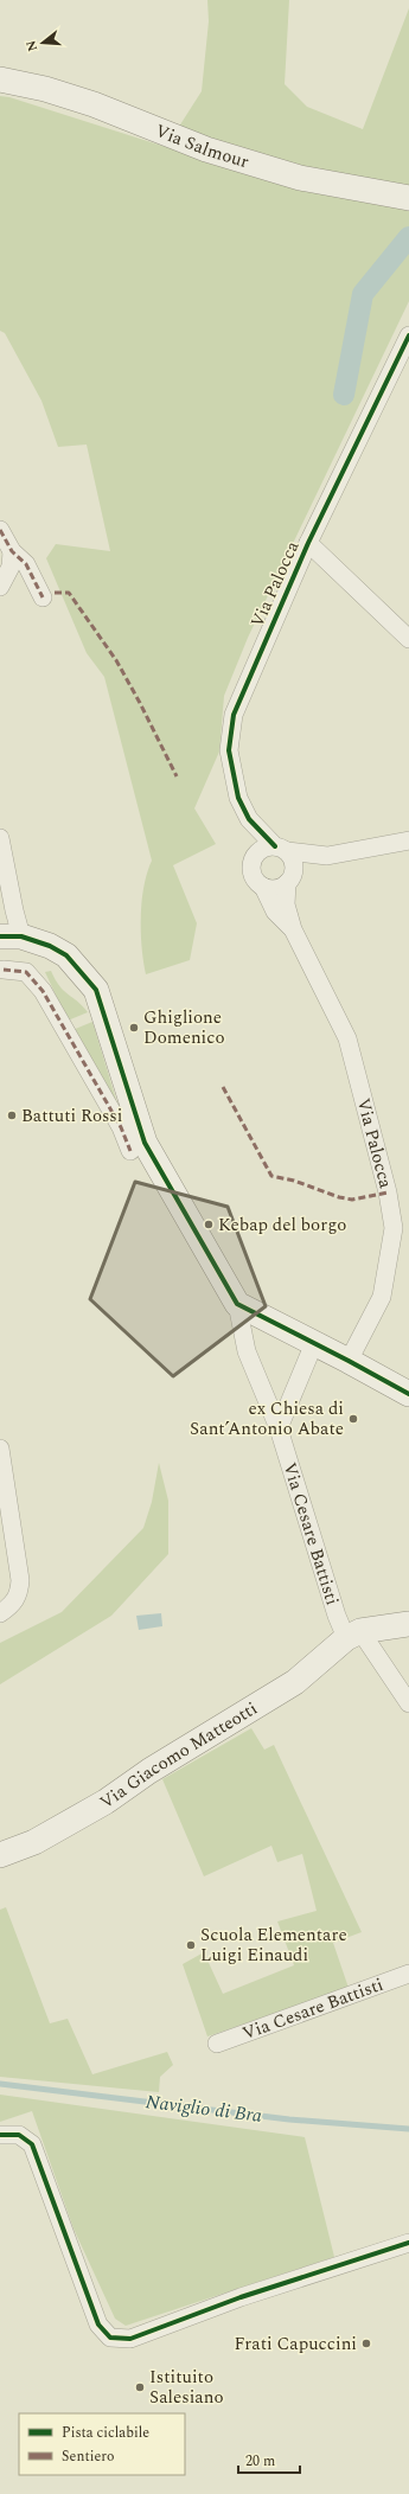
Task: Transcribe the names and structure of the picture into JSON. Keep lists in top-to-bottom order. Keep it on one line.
{"streets":{"main road":["Via Salmour","Via Giacomo Matteotti"],"street":["Via Palocca","Via Cesare Battisti"]},"crossings":[["Via Cesare Battisti","Via Giacomo Matteotti"]],"water":["Naviglio di Bra"],"places":["Ghiglione Domenico","Battuti Rossi","Kebap del borgo","ex Chiesa di Sant’Antonio Abate","Scuola Elementare Luigi Einaudi","Frati Capuccini","Istituito Salesiano"],"legend":["Pista ciclabile","Sentiero"],"scale_bar":"20 m","north":"left"}
